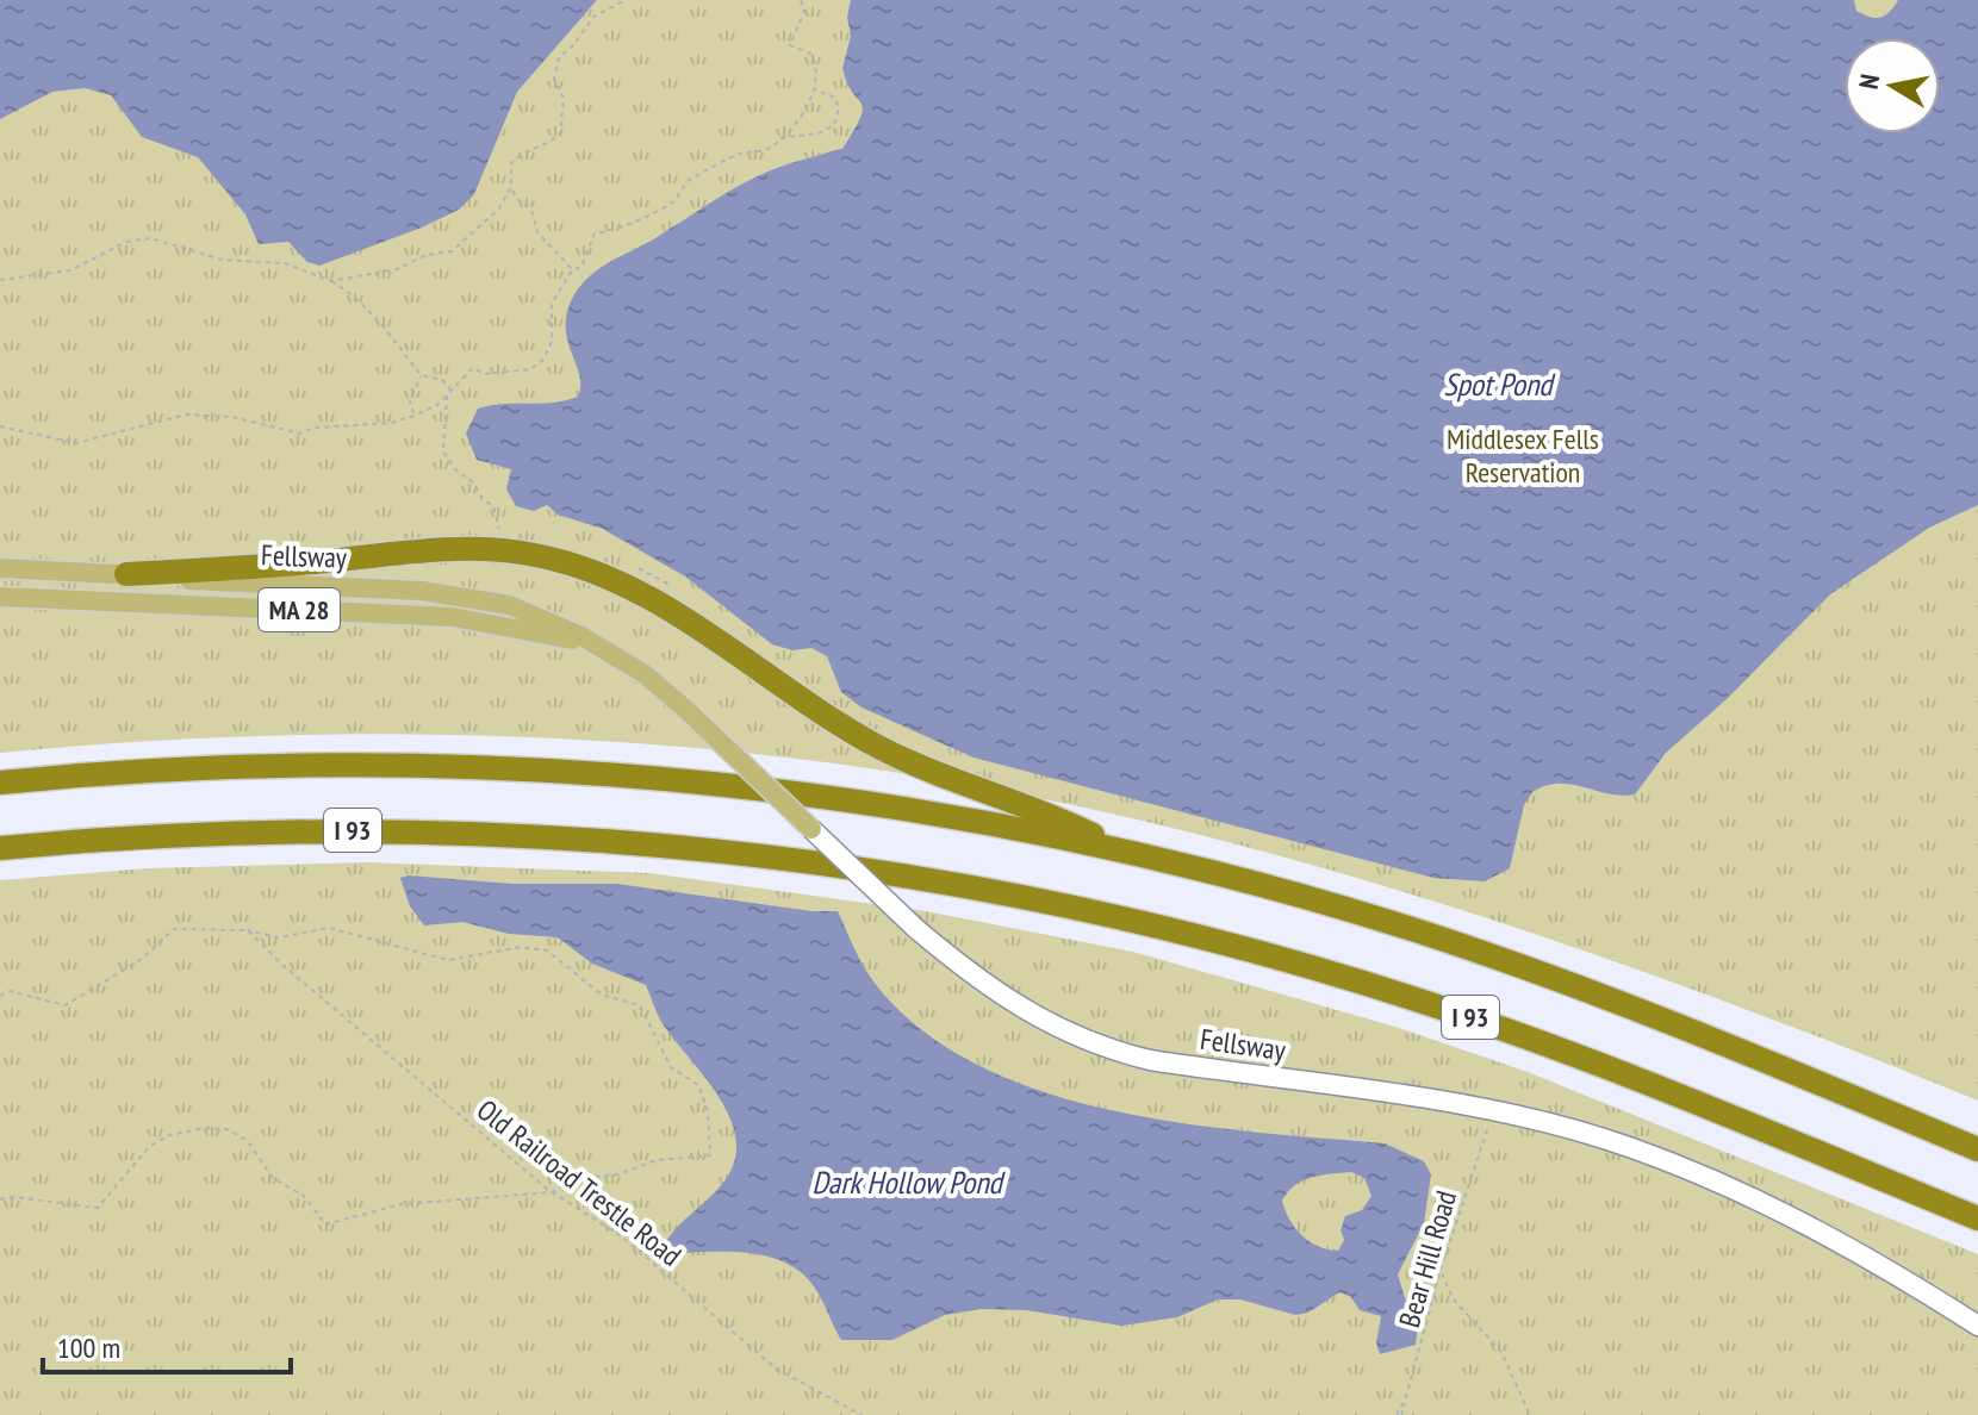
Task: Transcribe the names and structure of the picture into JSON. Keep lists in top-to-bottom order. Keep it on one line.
{"streets":{"highway":["I 93"],"main road":["Fellsway","MA 28"],"path":["Old Railroad Trestle Road","Bear Hill Road"]},"crossings":[["Fellsway","Bear Hill Road"]],"water":["Spot Pond","Dark Hollow Pond"],"parks":["Middlesex Fells Reservation"],"scale_bar":"100 m","north":"left"}
